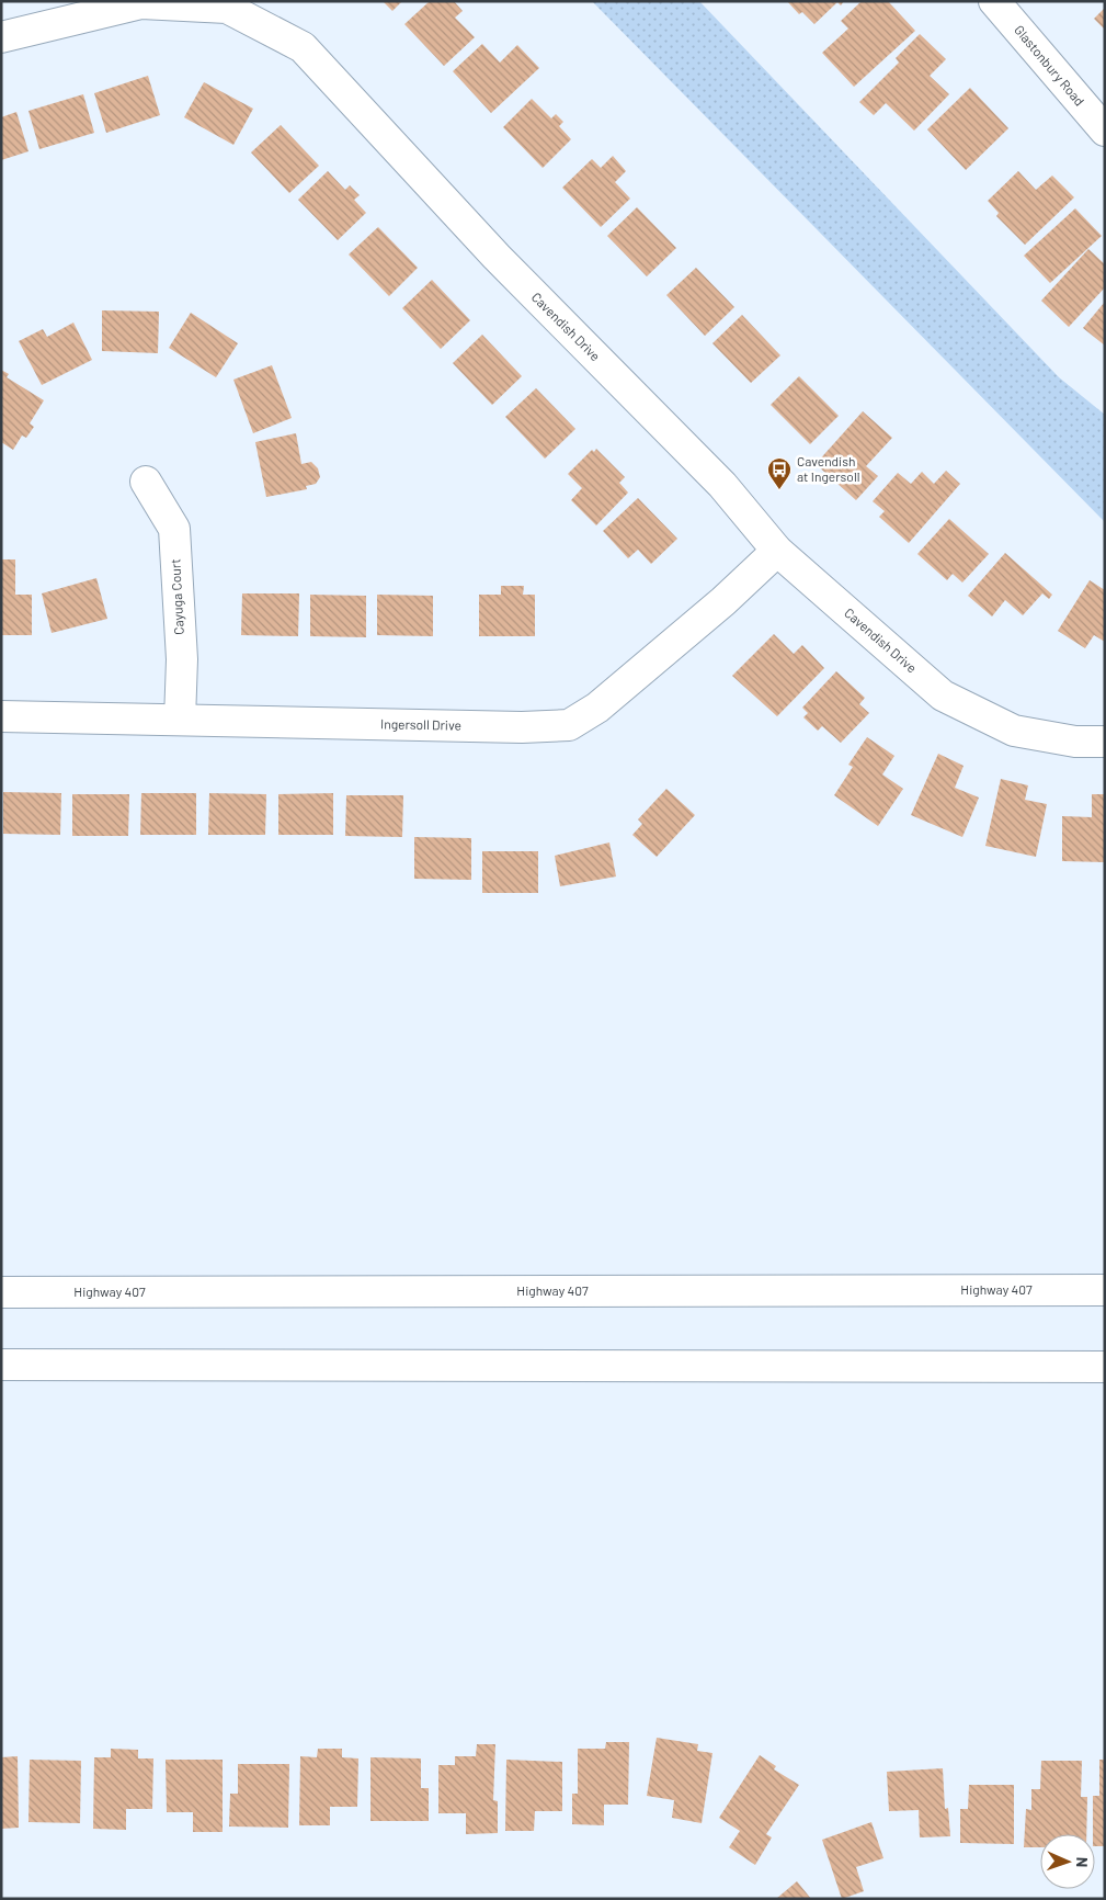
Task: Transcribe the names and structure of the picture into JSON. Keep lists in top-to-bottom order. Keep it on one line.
{"streets":{"main road":["Glastonbury Road","Cavendish Drive","Cayuga Court","Ingersoll Drive","Highway 407"]},"crossings":[["Cavendish Drive","Ingersoll Drive"],["Cayuga Court","Ingersoll Drive"]],"places":{"bus stop":["Cavendish at Ingersoll"]},"north":"right"}
